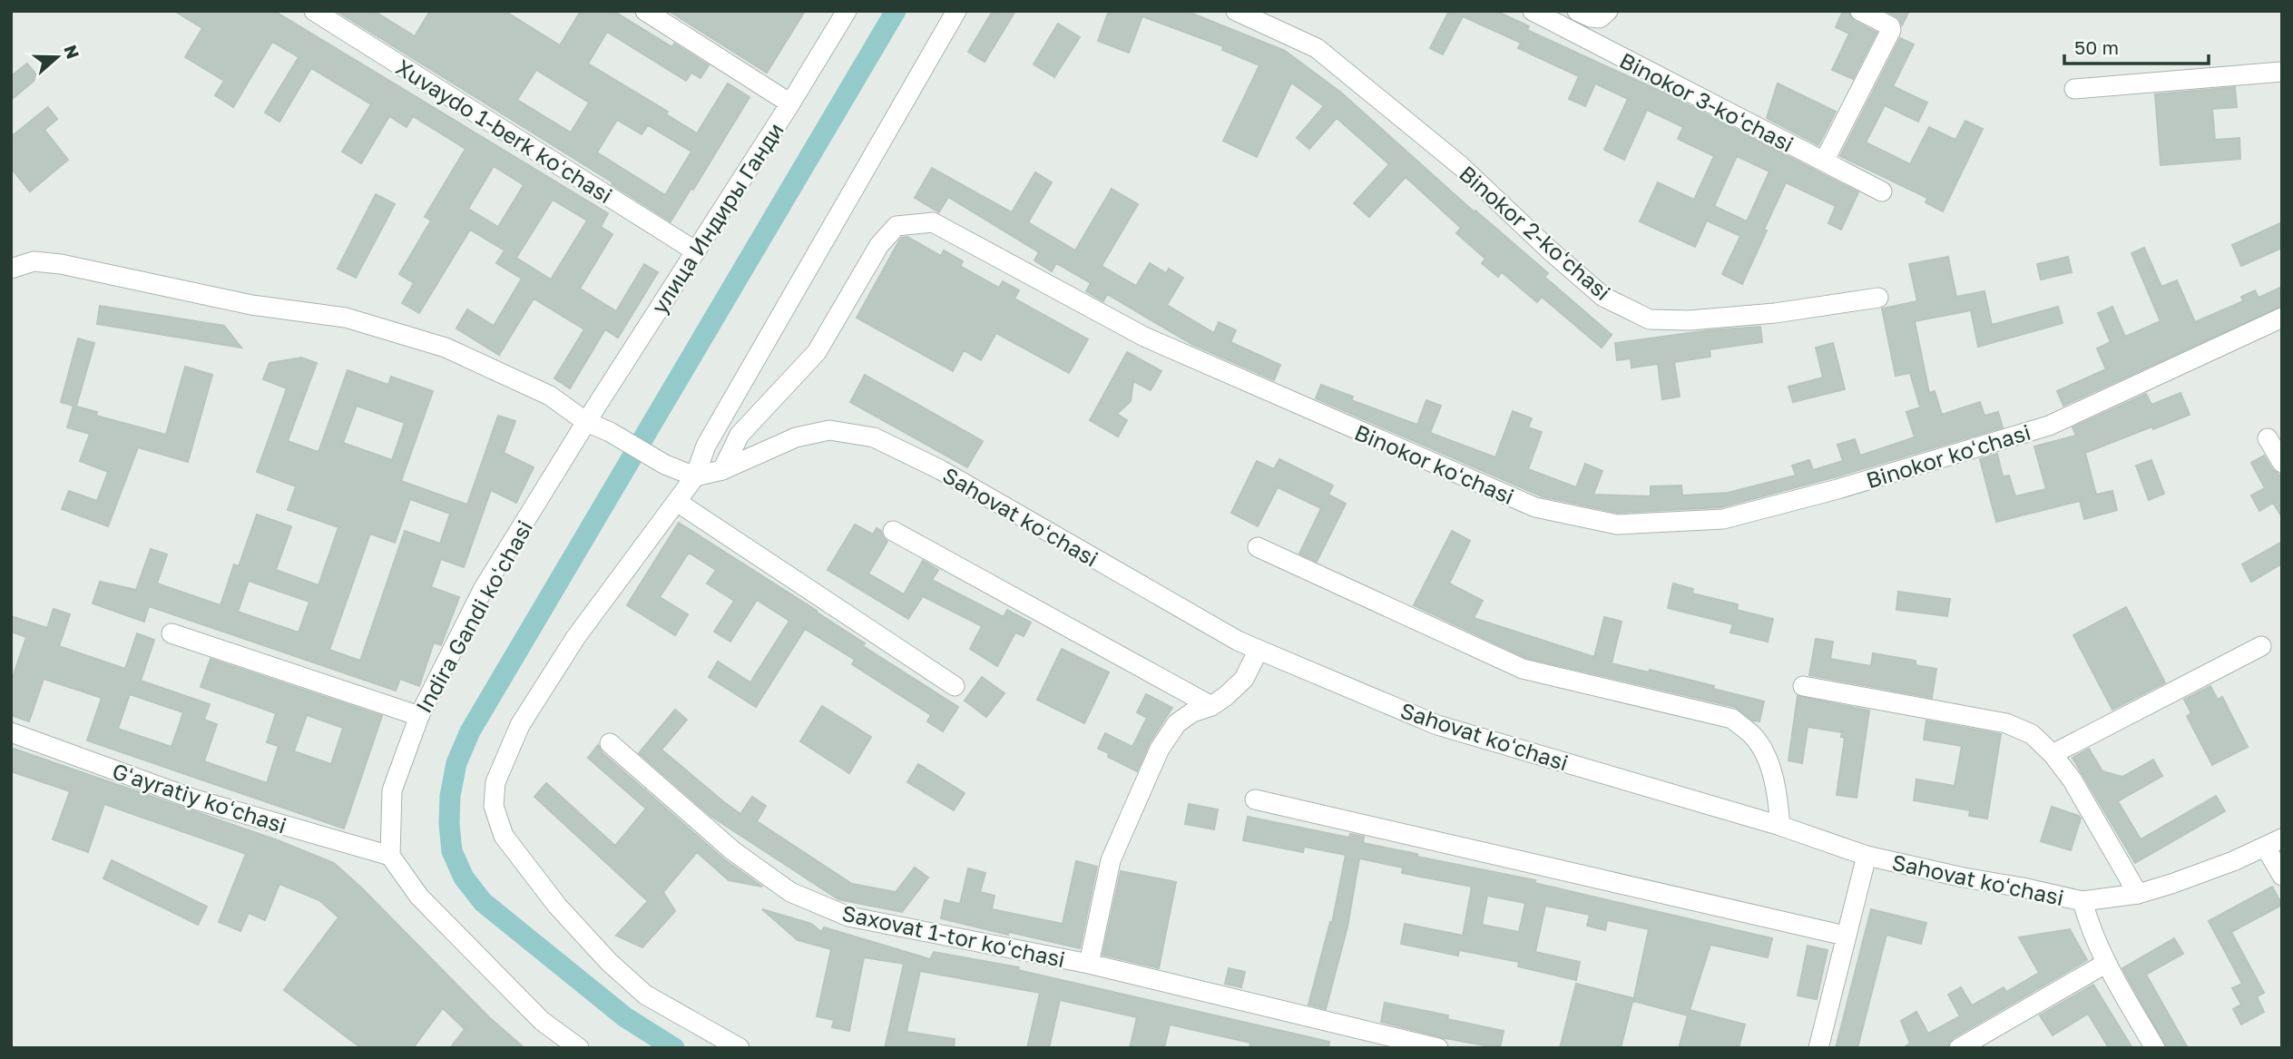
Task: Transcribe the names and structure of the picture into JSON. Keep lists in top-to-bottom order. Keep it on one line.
{"streets":{"street":["Binokor 3-koʻchasi","Xuvaydo 1-berk koʻchasi","улица Индиры Ганди","Binokor 2-koʻchasi","Binokor koʻchasi","Sahovat koʻchasi","Indira Gandi koʻchasi","Gʻayratiy koʻchasi","Saxovat 1-tor koʻchasi"]},"crossings":[["Xuvaydo 1-berk koʻchasi","улица Индиры Ганди"],["улица Индиры Ганди","Indira Gandi koʻchasi"],["Binokor koʻchasi","Sahovat koʻchasi"],["Sahovat koʻchasi","Saxovat 1-tor koʻchasi"],["Indira Gandi koʻchasi","Gʻayratiy koʻchasi"]],"scale_bar":"50 m","north":"right"}
